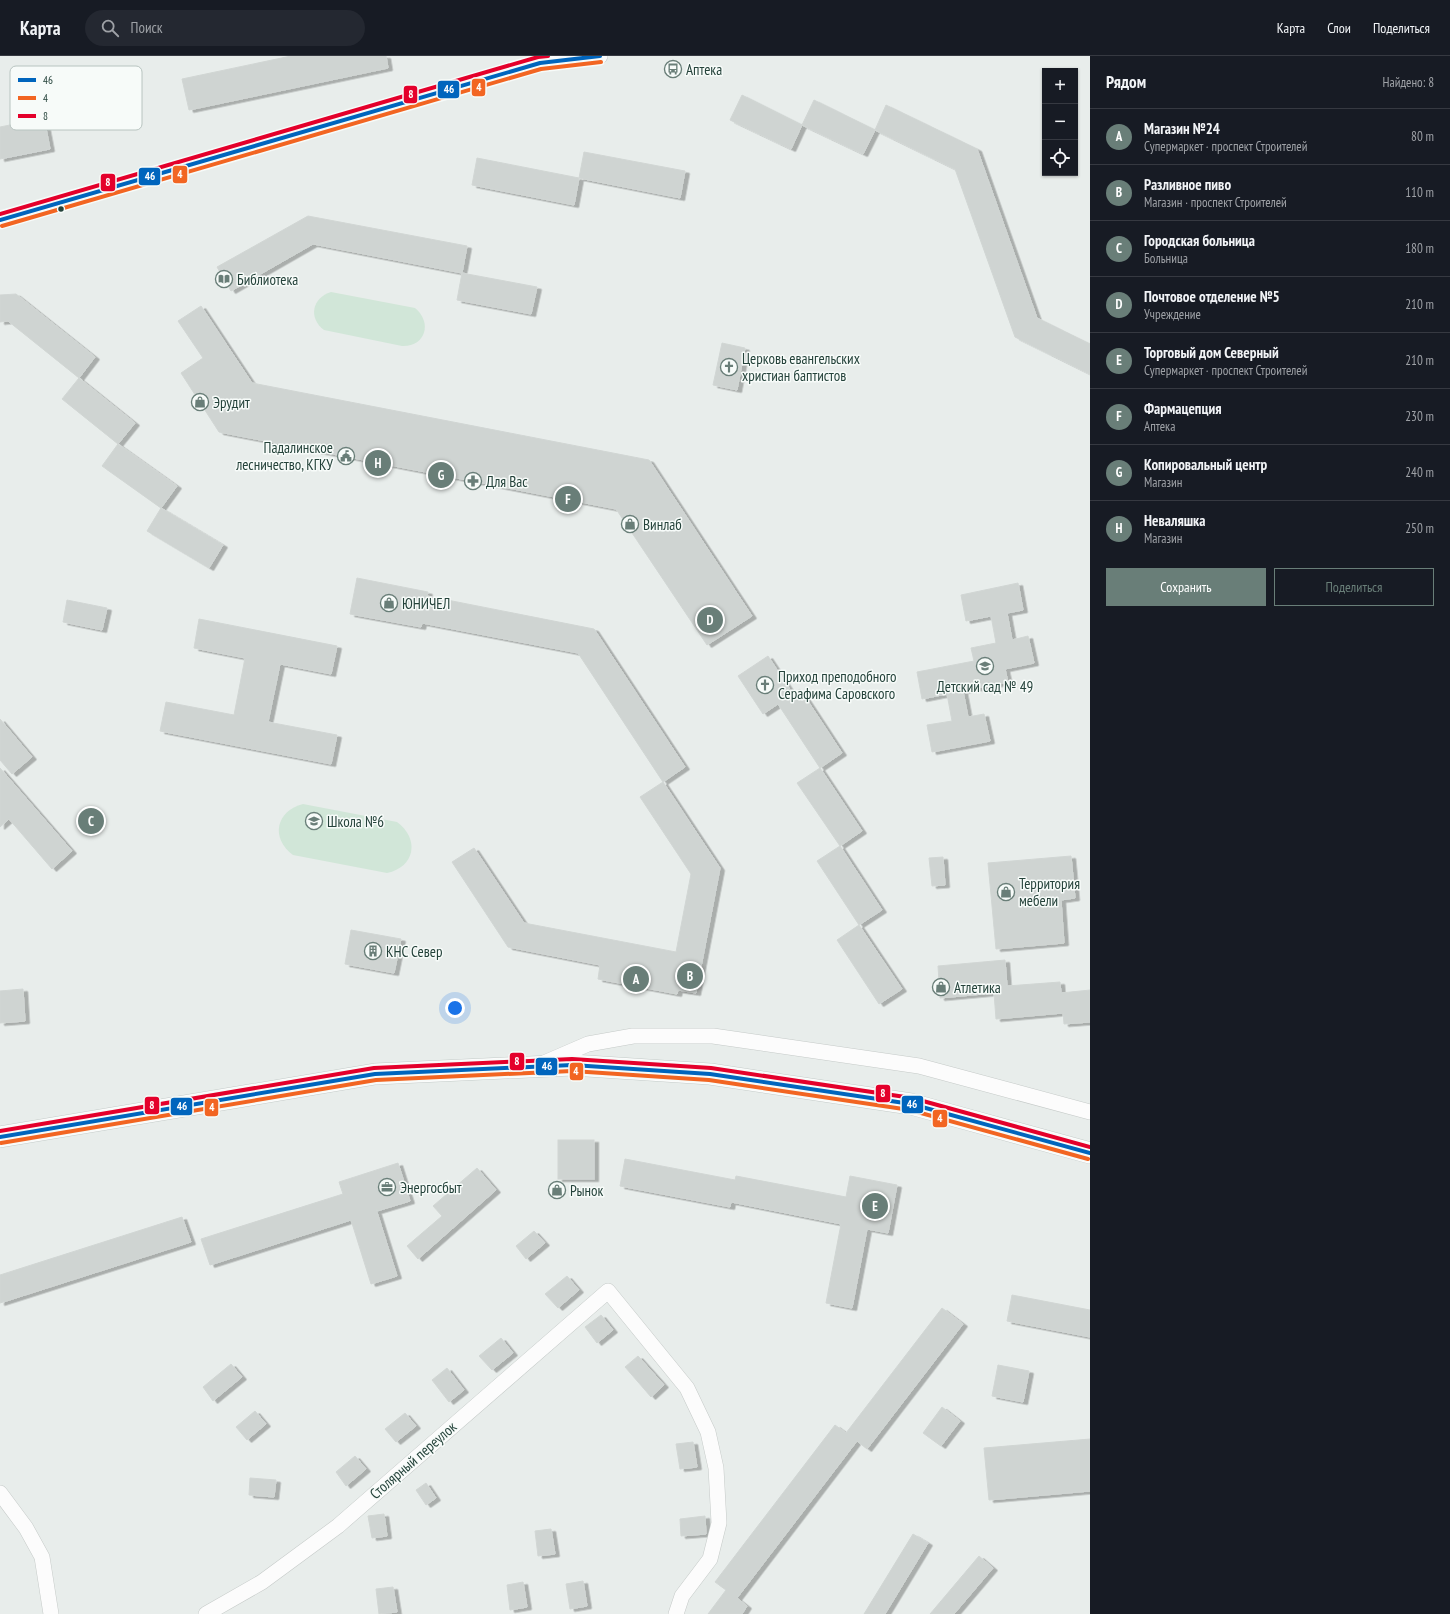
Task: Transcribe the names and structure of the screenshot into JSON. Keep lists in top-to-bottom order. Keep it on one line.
{"streets":{"street":["Столярный переулок"]},"places":{"bus stop":["Аптека"],"library":["Библиотека"],"church":["Церковь евангельских христиан баптистов","Приход преподобного Серафима Саровского"],"shop":["Эрудит","Винлаб","ЮНИЧЕЛ","Территория мебели","Атлетика","Рынок"],"public building":["Падалинское лесничество, КГКУ"],"pharmacy":["Для Вас"],"school or university":["Детский сад № 49","Школа №6"],"building":["КНС Север"],"office":["Энергосбыт"]},"lines":["transit line 46","transit line 8","transit line 4"],"legend":["46","4","8"],"page":{"header":"Карта","search":"Поиск","nav":["Карта","Слои","Поделиться"],"heading":["Рядом","Найдено: 8"],"map_buttons":["+","−"],"list":[{"mark":"A","name":"Магазин №24","note":"Супермаркет · проспект Строителей","value":"80 m"},{"mark":"B","name":"Разливное пиво","note":"Магазин · проспект Строителей","value":"110 m"},{"mark":"C","name":"Городская больница","note":"Больница","value":"180 m"},{"mark":"D","name":"Почтовое отделение №5","note":"Учреждение","value":"210 m"},{"mark":"E","name":"Торговый дом Северный","note":"Супермаркет · проспект Строителей","value":"210 m"},{"mark":"F","name":"Фармацепция","note":"Аптека","value":"230 m"},{"mark":"G","name":"Копировальный центр","note":"Магазин","value":"240 m"},{"mark":"H","name":"Неваляшка","note":"Магазин","value":"250 m"}],"pins":["H","G","F","D","C","B","A","E"],"buttons":["Сохранить","Поделиться"]}}
